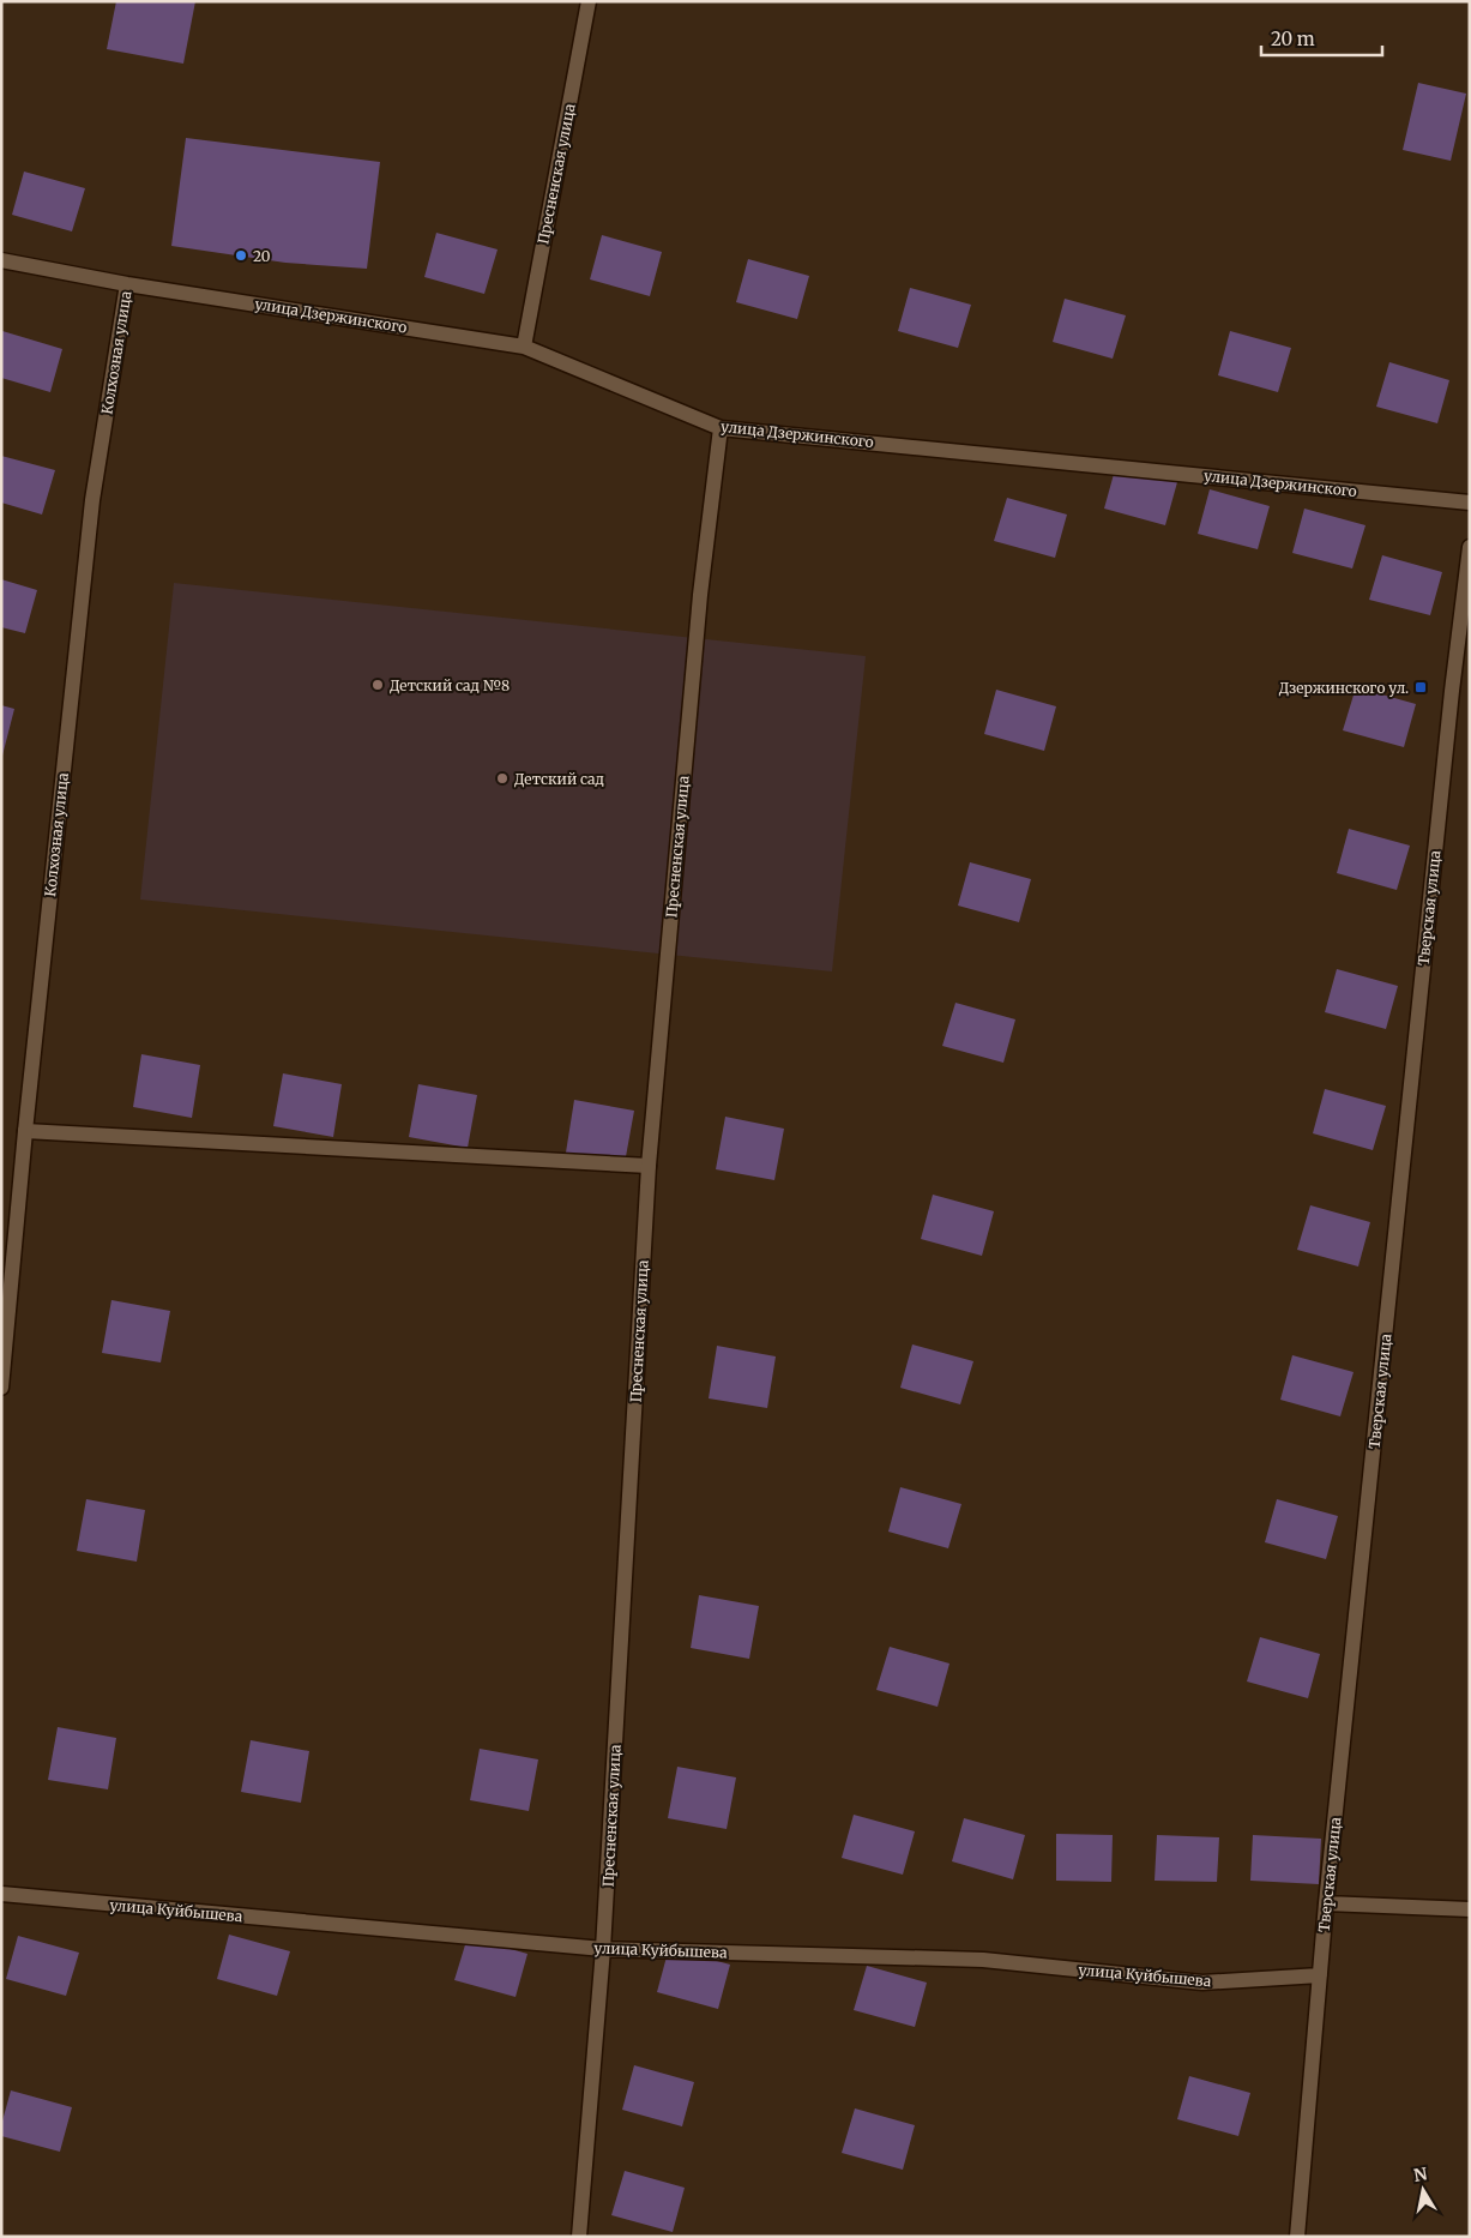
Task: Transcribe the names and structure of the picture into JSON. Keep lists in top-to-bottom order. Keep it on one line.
{"streets":{"street":["Пресненская улица","улица Дзержинского","Колхозная улица","Тверская улица","улица Куйбышева"]},"crossings":[["Пресненская улица","улица Дзержинского"],["Пресненская улица","улица Куйбышева"],["улица Дзержинского","Колхозная улица"],["Тверская улица","улица Куйбышева"]],"places":{"other":["20","Детский сад №8","Детский сад"],"transit":["Дзержинского ул."]},"scale_bar":"20 m","north":"top"}
